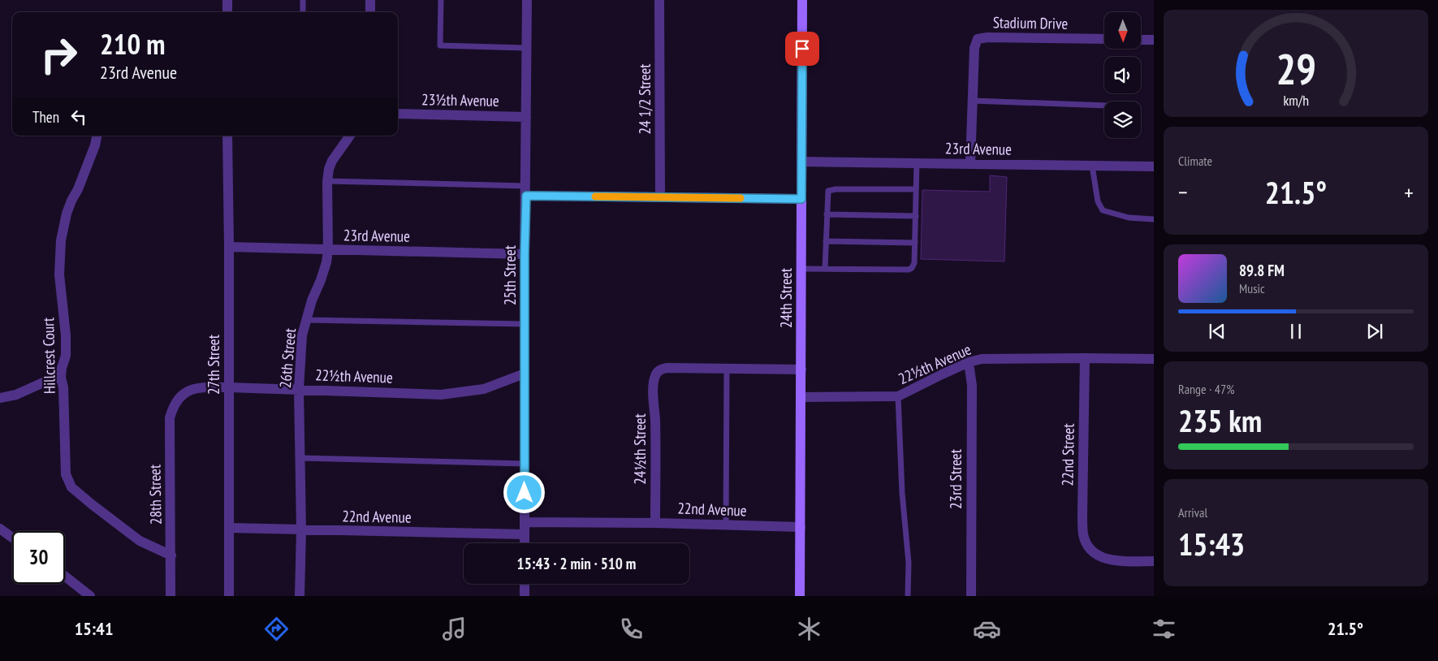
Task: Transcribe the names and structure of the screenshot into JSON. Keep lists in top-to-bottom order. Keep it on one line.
{"streets":{"street":["Stadium Drive","24 1/2 Street","23½th Avenue","23rd Avenue","25th Street","24th Street","Hillcrest Court","26th Street","22½th Avenue","27th Street","24½th Street","22nd Street","23rd Street","28th Street","22nd Avenue"]},"crossings":[["Stadium Drive","23rd Avenue"],["23½th Avenue","25th Street"],["23rd Avenue","25th Street"],["23rd Avenue","24th Street"],["23rd Avenue","26th Street"],["23rd Avenue","27th Street"],["25th Street","22½th Avenue"],["25th Street","22nd Avenue"],["24th Street","22½th Avenue"],["24th Street","22nd Avenue"],["Hillcrest Court","28th Street"],["26th Street","22½th Avenue"],["26th Street","22nd Avenue"],["22½th Avenue","27th Street"],["22½th Avenue","22nd Street"],["22½th Avenue","23rd Street"],["22½th Avenue","28th Street"],["27th Street","22nd Avenue"],["24½th Street","22nd Avenue"]],"north":"bottom","page":{"turn":["210 m","23rd Avenue"],"then":"Then","tile":["Climate",["Range · 47%","235 km"],["Arrival","15:43"]],"heat":["−","21.5°","+"],"song":["89.8 FM","Music"],"limit":"30","trip":"15:43 · 2 min · 510 m","tabs":["15:41","21.5°"],"gauge":["29","km/h"]}}
